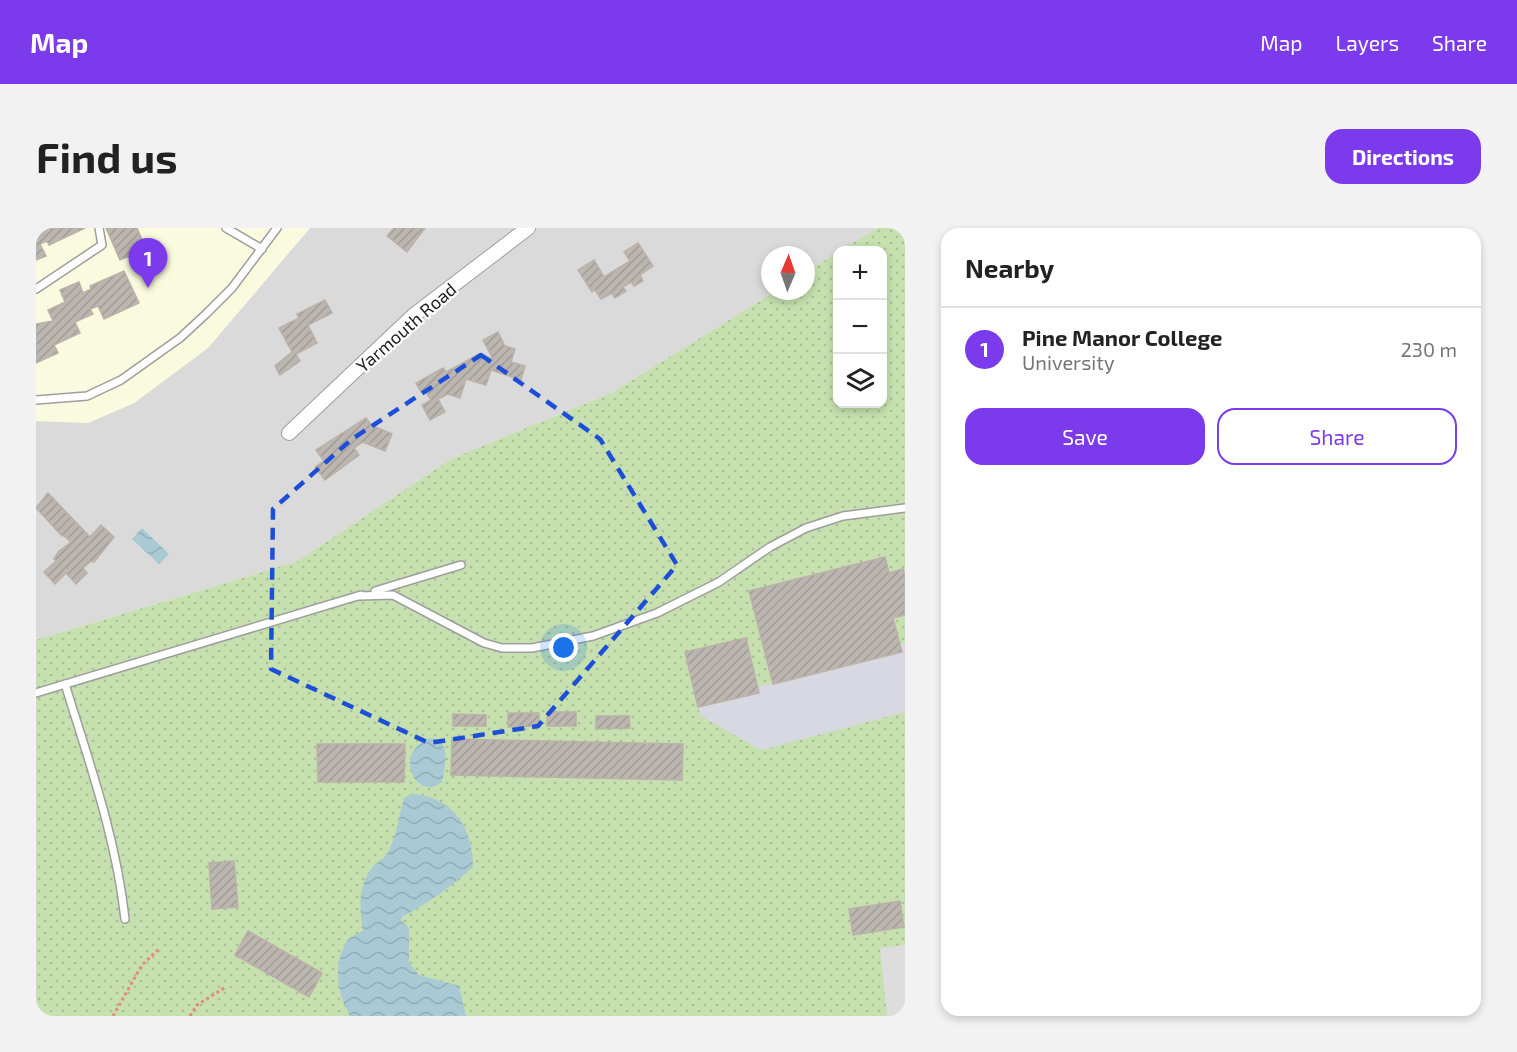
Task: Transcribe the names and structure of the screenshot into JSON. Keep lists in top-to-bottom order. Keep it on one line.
{"streets":{"street":["Yarmouth Road"]},"north":"top","page":{"header":"Map","nav":["Map","Layers","Share"],"buttons":["Directions",["Save","Share"]],"title":"Find us","heading":"Nearby","pins":"1","map_buttons":["+","−"],"list":[{"mark":"1","name":"Pine Manor College","note":"University","value":"230 m"}]}}
